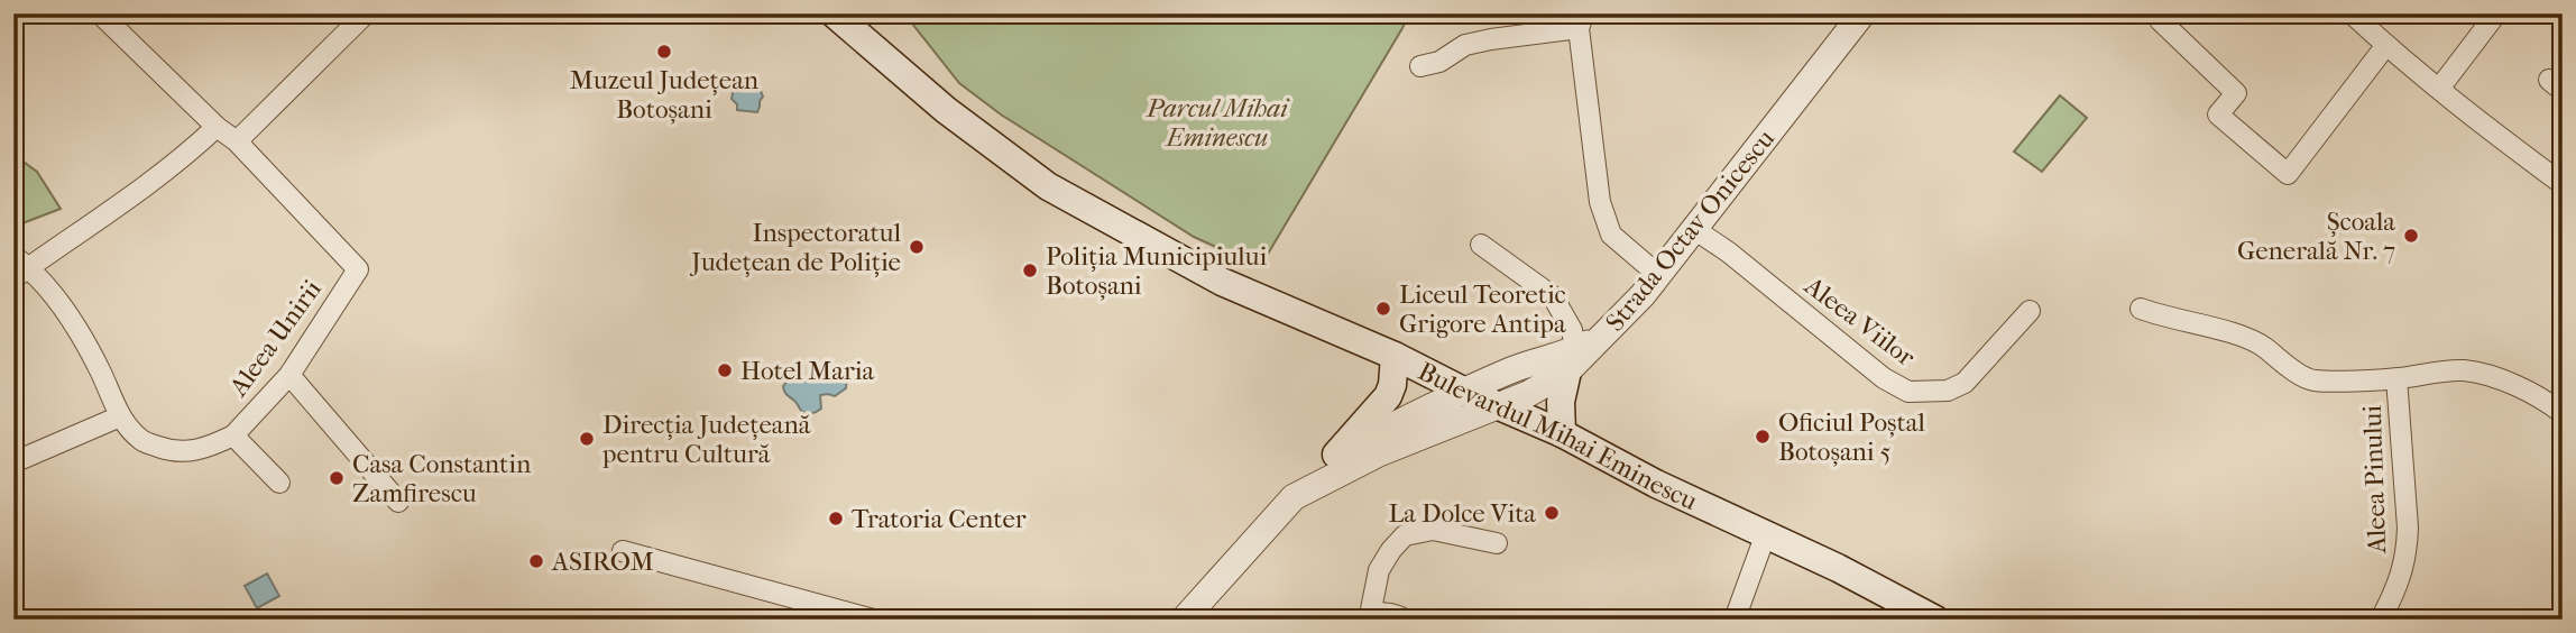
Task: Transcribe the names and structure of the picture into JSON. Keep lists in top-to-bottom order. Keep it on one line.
{"streets":{"main road":["Bulevardul Mihai Eminescu"],"street":["Strada Octav Onicescu","Aleea Viilor","Aleea Unirii","Aleea Pinului"]},"crossings":[["Strada Octav Onicescu","Aleea Viilor"],["Strada Octav Onicescu","Bulevardul Mihai Eminescu"]],"parks":["Parcul Mihai Eminescu"],"places":["Muzeul Județean Botoșani","Școala Generală Nr. 7","Inspectoratul Județean de Poliție","Poliția Municipiului Botoșani","Liceul Teoretic Grigore Antipa","Hotel Maria","Oficiul Poștal Botoșani 5","Direcția Județeană pentru Cultură","Casa Constantin Zamfirescu","La Dolce Vita","Tratoria Center","ASIROM"]}
